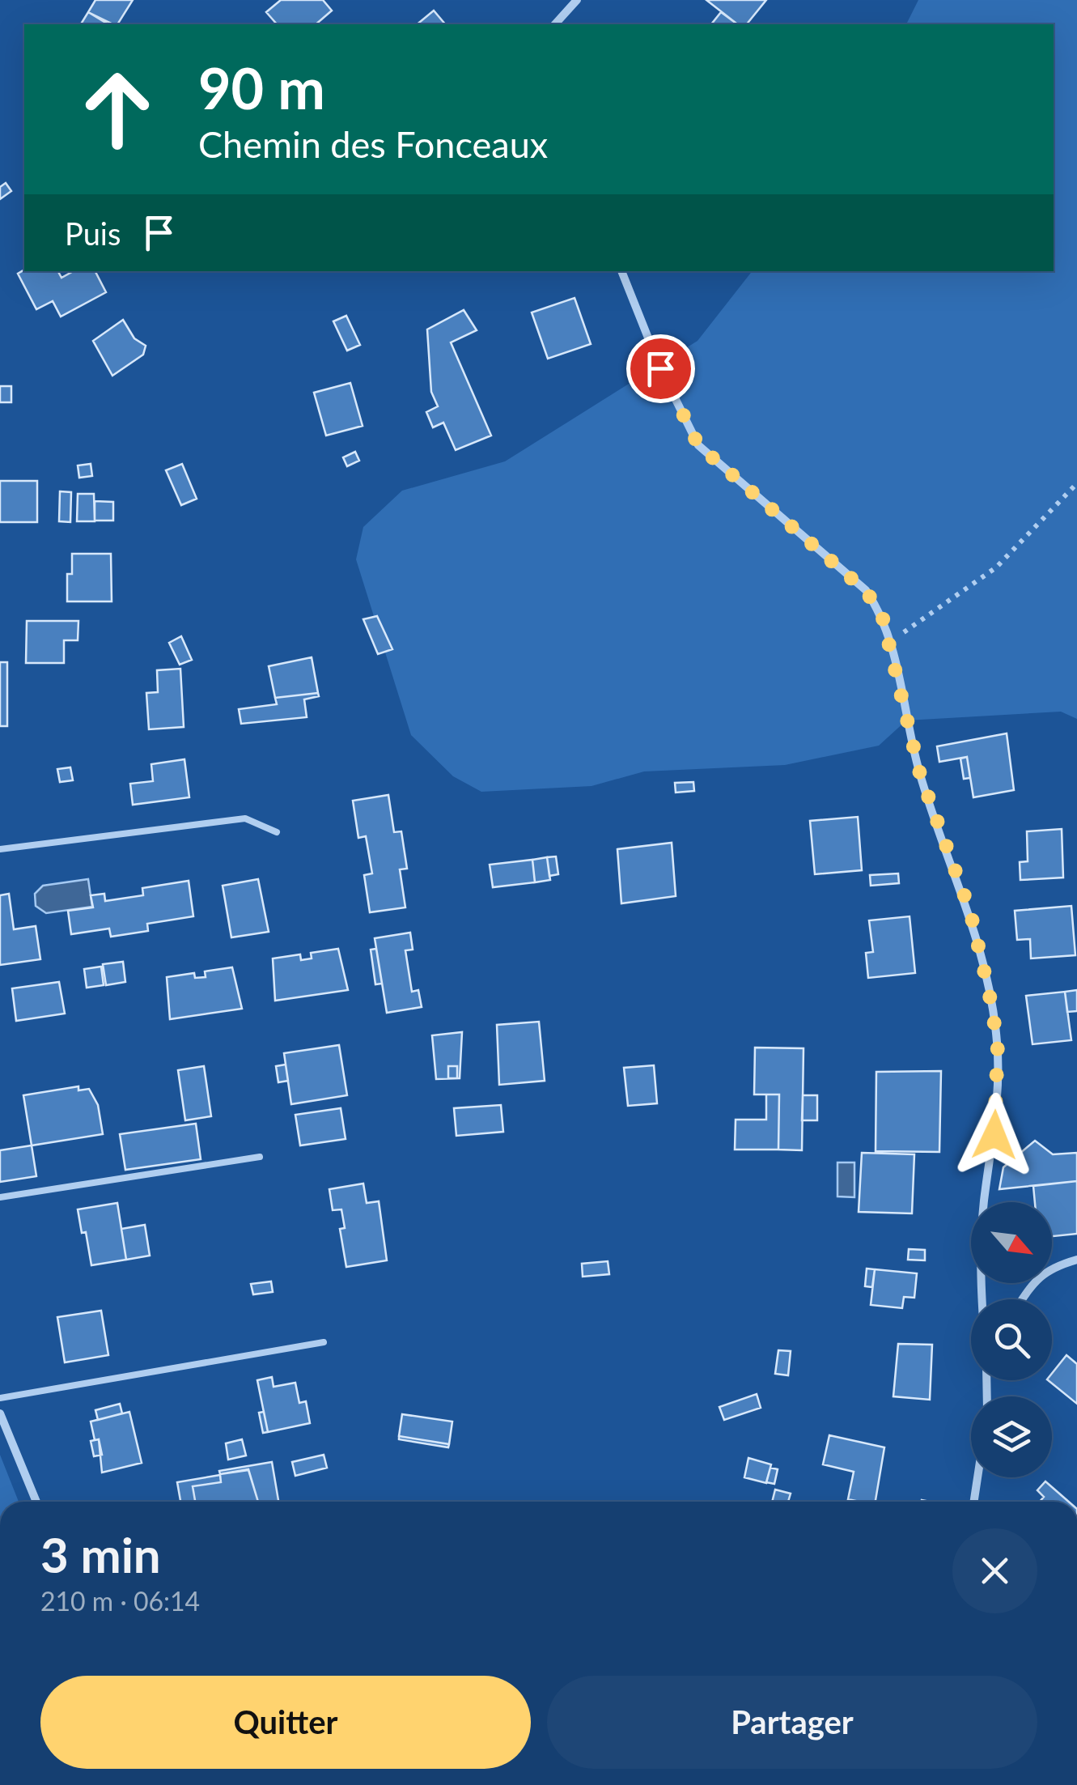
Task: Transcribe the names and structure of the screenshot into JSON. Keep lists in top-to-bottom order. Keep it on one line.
{"north":"bottom right","page":{"turn":["90 m","Chemin des Fonceaux"],"then":"Puis","heading":["3 min","210 m · 06:14"],"buttons":["Quitter","Partager"]}}
